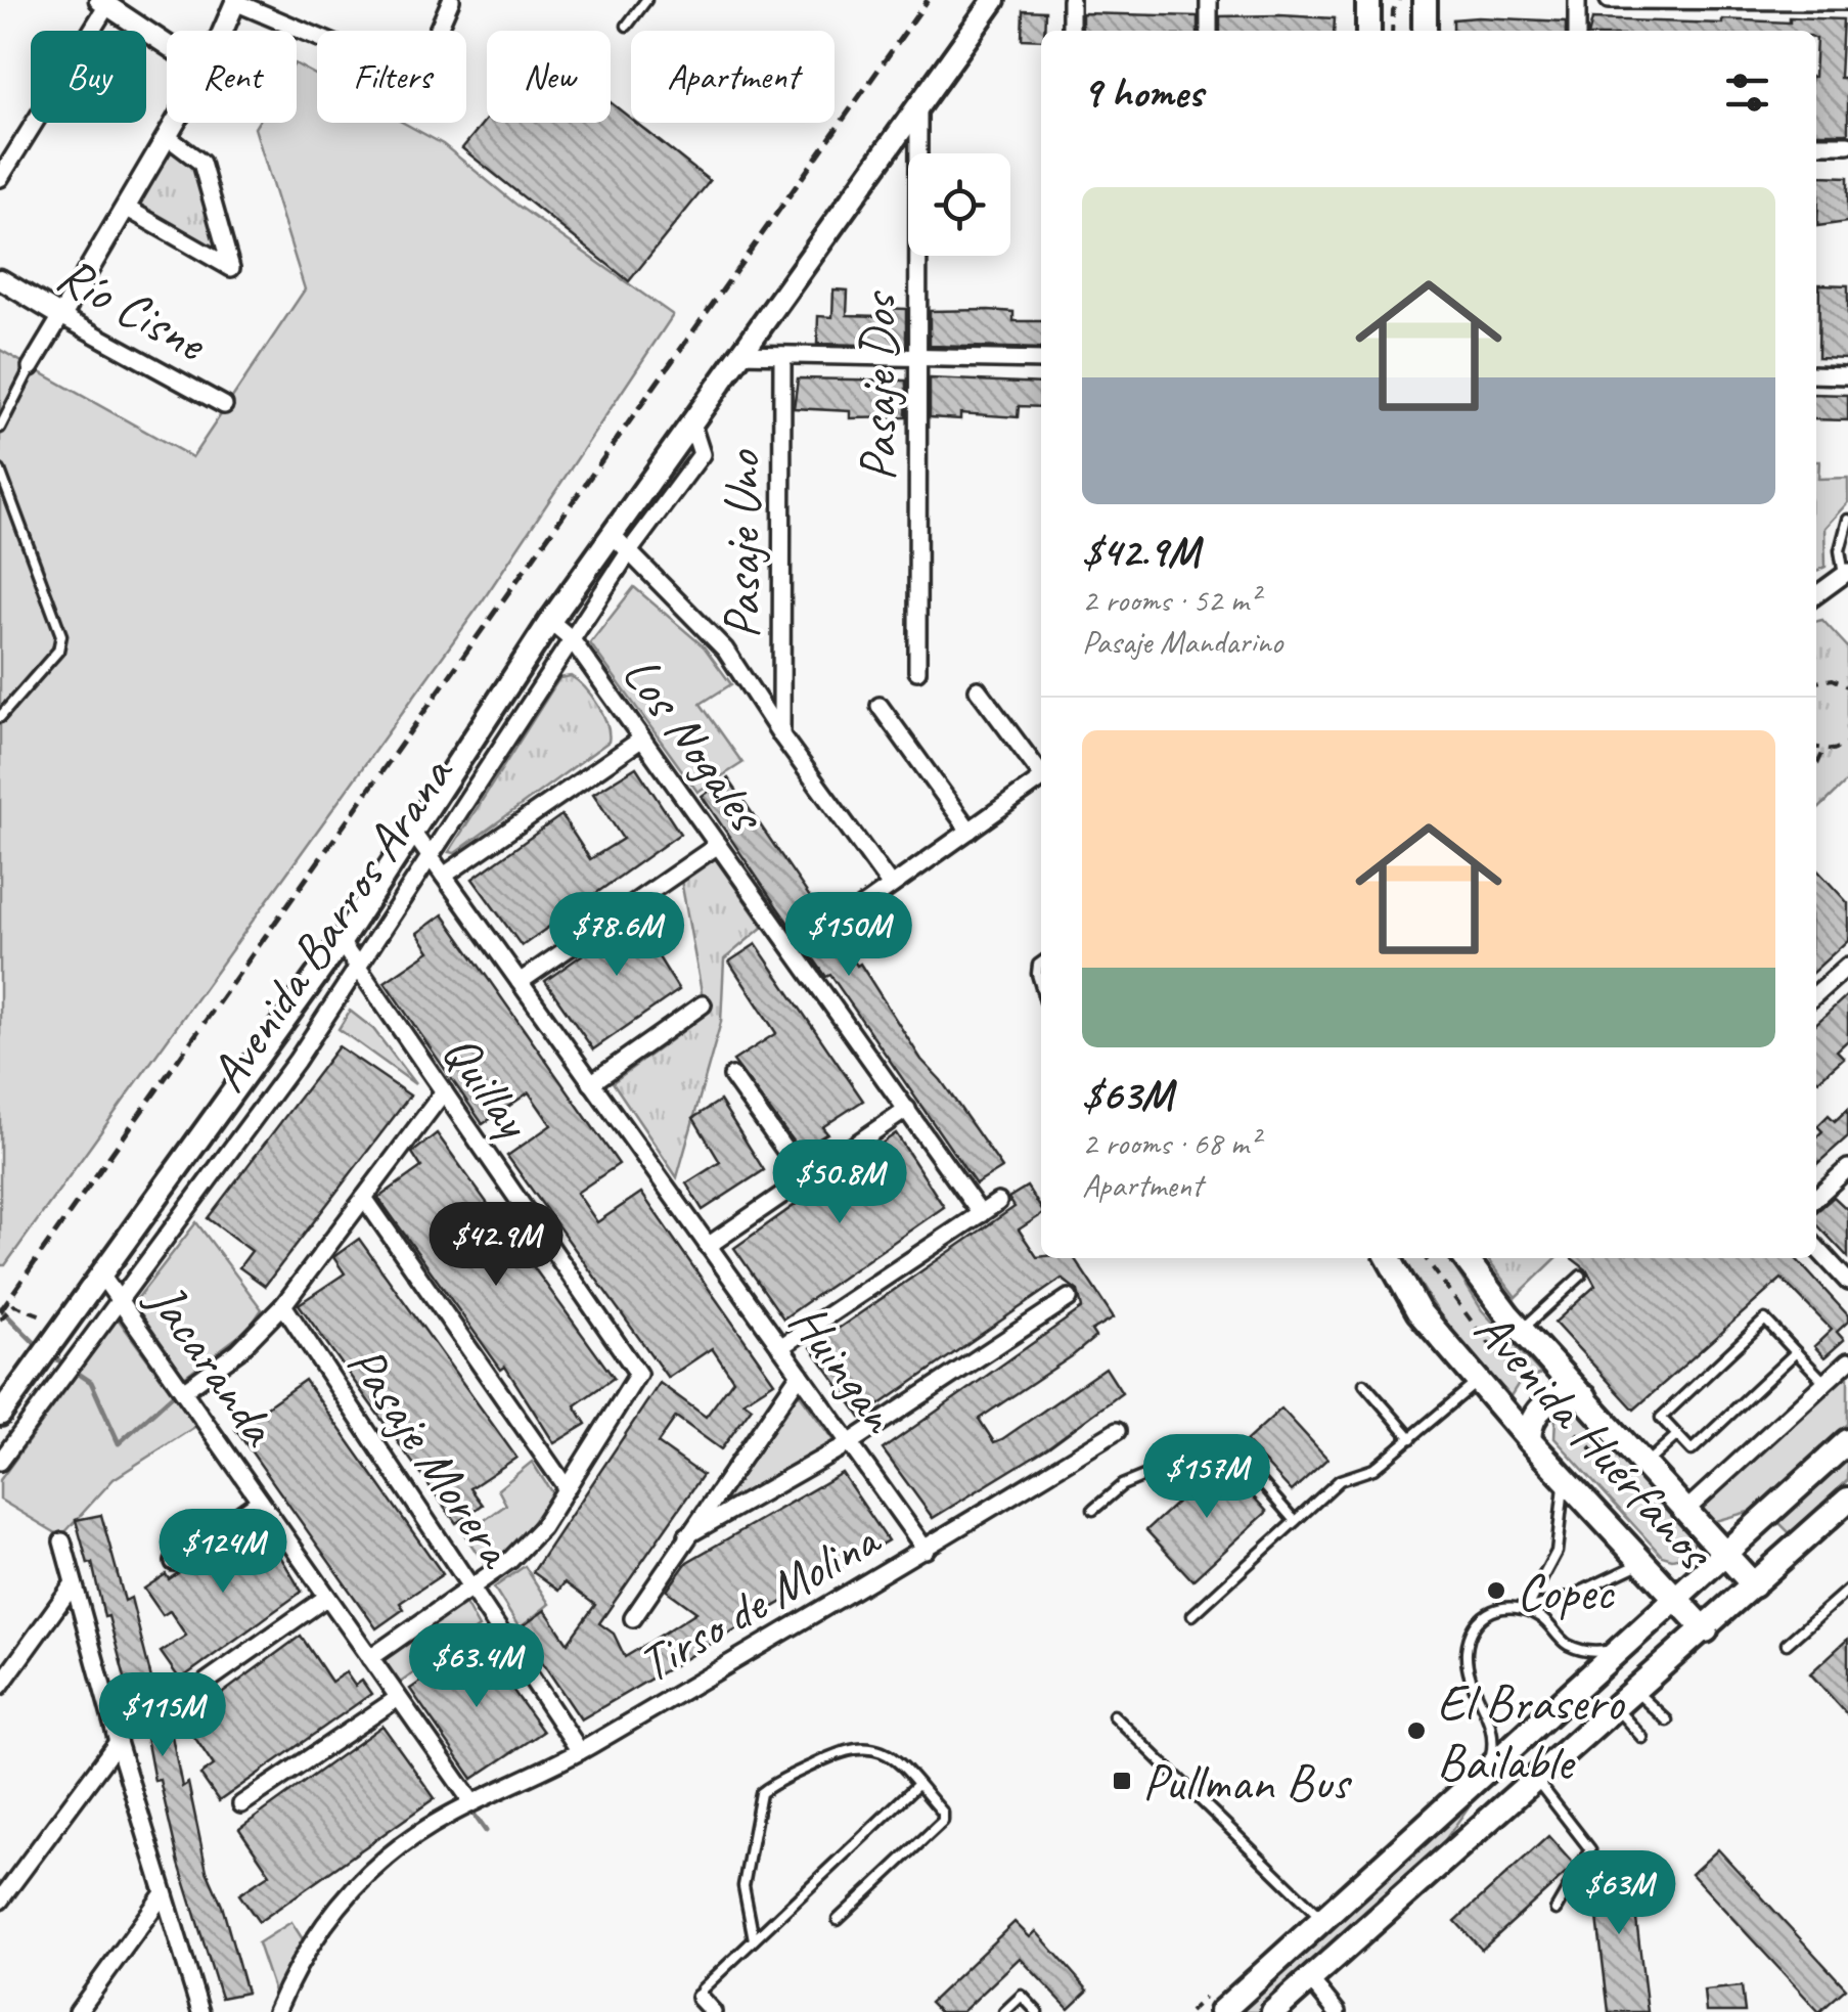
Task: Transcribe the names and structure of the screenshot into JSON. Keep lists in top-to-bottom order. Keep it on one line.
{"streets":{"main road":["Avenida Barros Arana","Avenida Huérfanos"],"street":["Río Cisne","Pasaje Dos","Pasaje Uno","Los Nogales","Quillay","Jacaranda","Huingan","Pasaje Morera","Tirso de Molina"]},"crossings":[["Pasaje Dos","Avenida Barros Arana"],["Los Nogales","Avenida Barros Arana"],["Avenida Barros Arana","Quillay"],["Avenida Barros Arana","Jacaranda"],["Avenida Barros Arana","Huingan"],["Jacaranda","Tirso de Molina"],["Huingan","Tirso de Molina"],["Pasaje Morera","Tirso de Molina"]],"places":{"other":["Copec","El Brasero Bailable"],"transit":["Pullman Bus"]},"page":{"chip":["Buy","Rent","Filters","New","Apartment"],"heading":"9 homes","list":[{"name":"$42.9M","note":"2 rooms · 52 m² · Pasaje Mandarino"},{"name":"$63M","note":"2 rooms · 68 m² · Apartment"}],"price":["$78.6M","$150M","$50.8M","$42.9M","$157M","$124M","$63.4M","$115M","$63M"]}}
